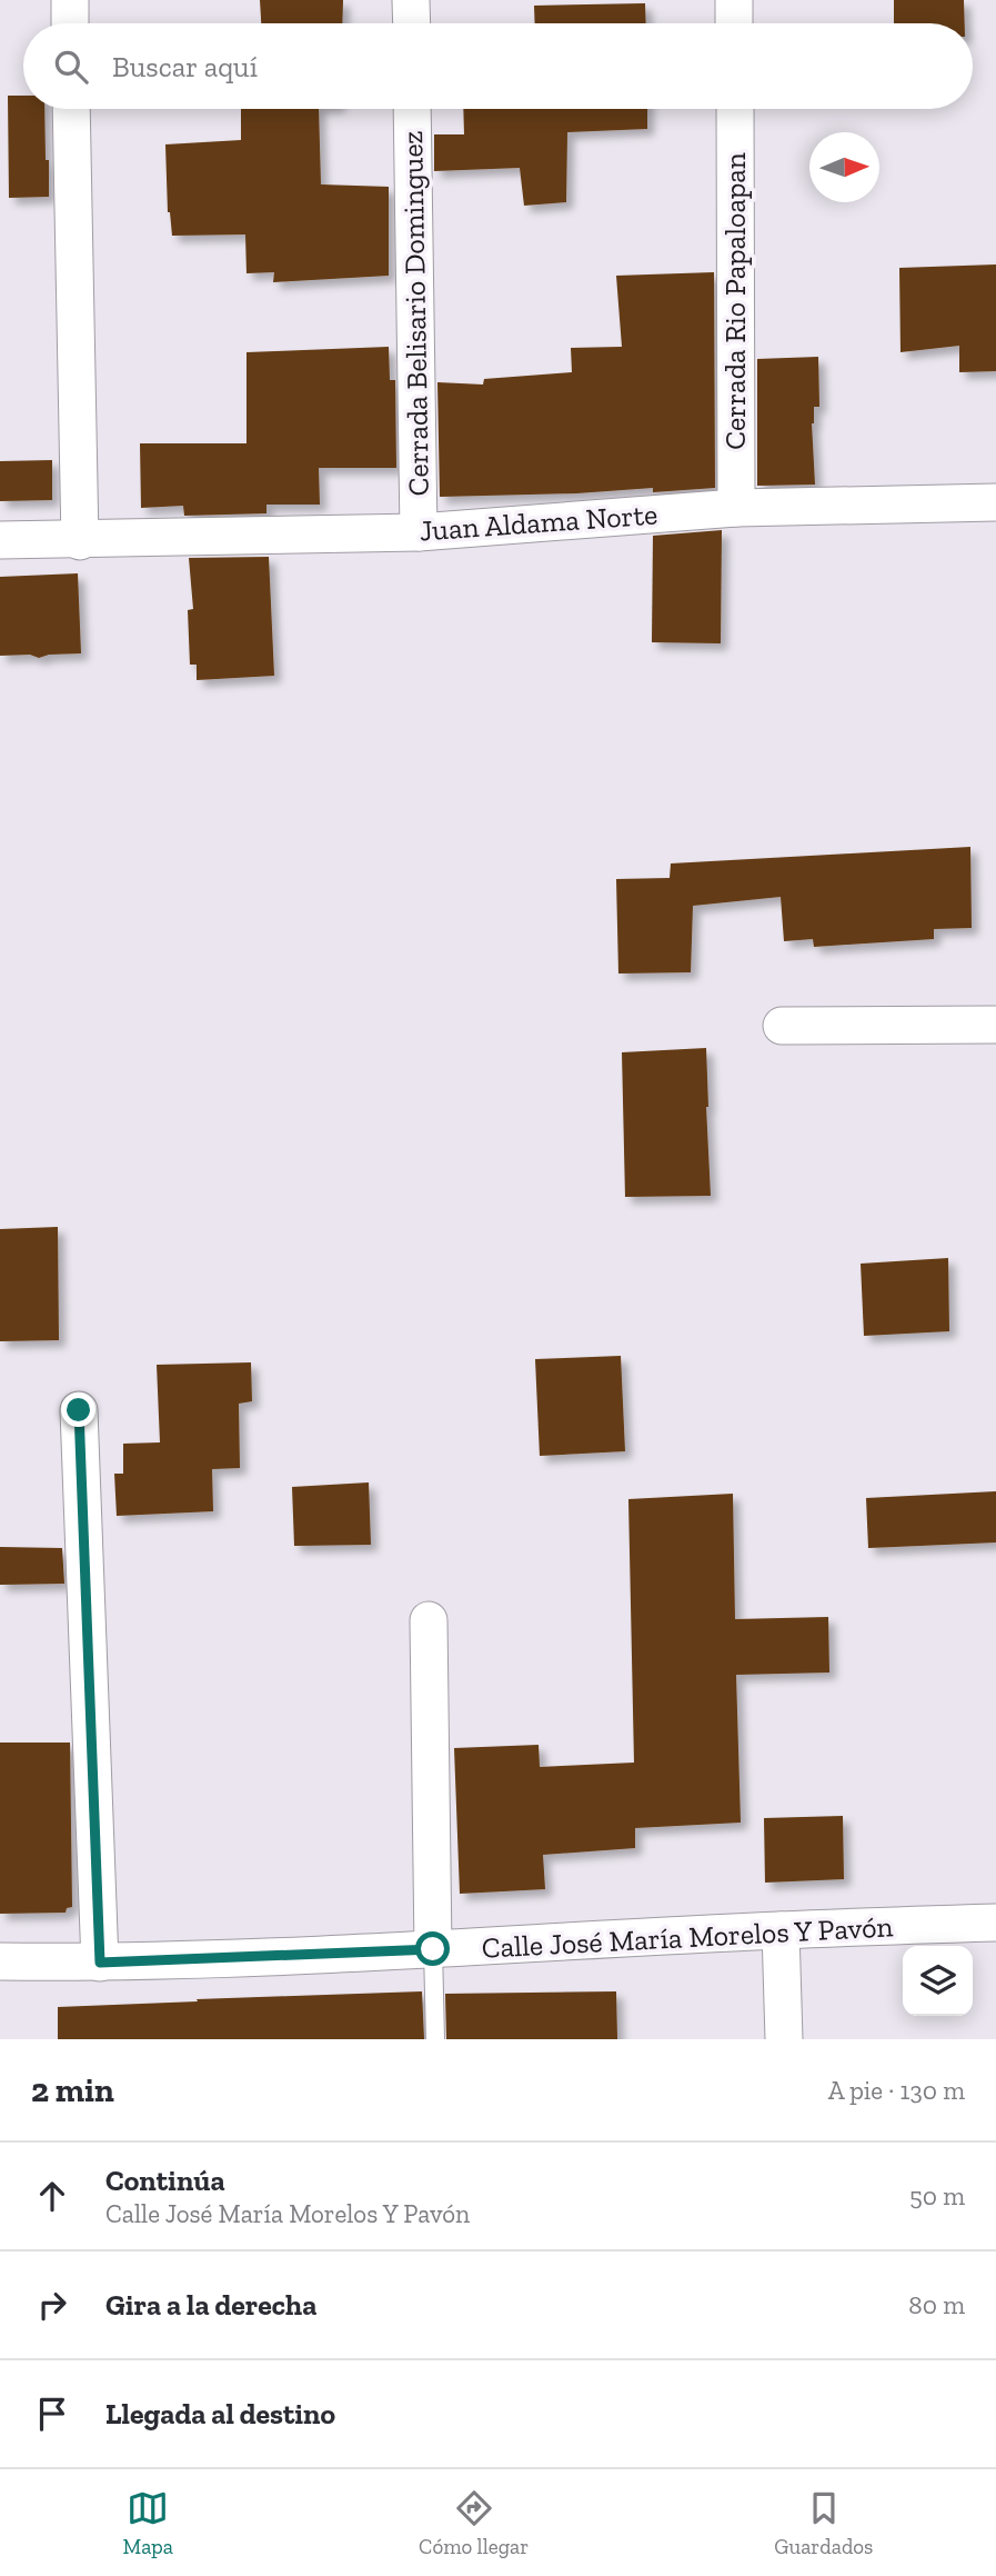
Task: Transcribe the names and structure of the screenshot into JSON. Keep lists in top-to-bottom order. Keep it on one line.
{"streets":{"street":["Cerrada Rio Papaloapan","Cerrada Belisario Dominguez","Juan Aldama Norte","Calle José María Morelos Y Pavón"]},"crossings":[["Cerrada Rio Papaloapan","Juan Aldama Norte"],["Cerrada Belisario Dominguez","Juan Aldama Norte"]],"north":"right","page":{"search":"Buscar aquí","heading":["2 min","A pie · 130 m"],"list":[["Continúa","Calle José María Morelos Y Pavón","50 m"],["Gira a la derecha","80 m"],"Llegada al destino"],"nav":["Mapa","Cómo llegar","Guardados"]}}
